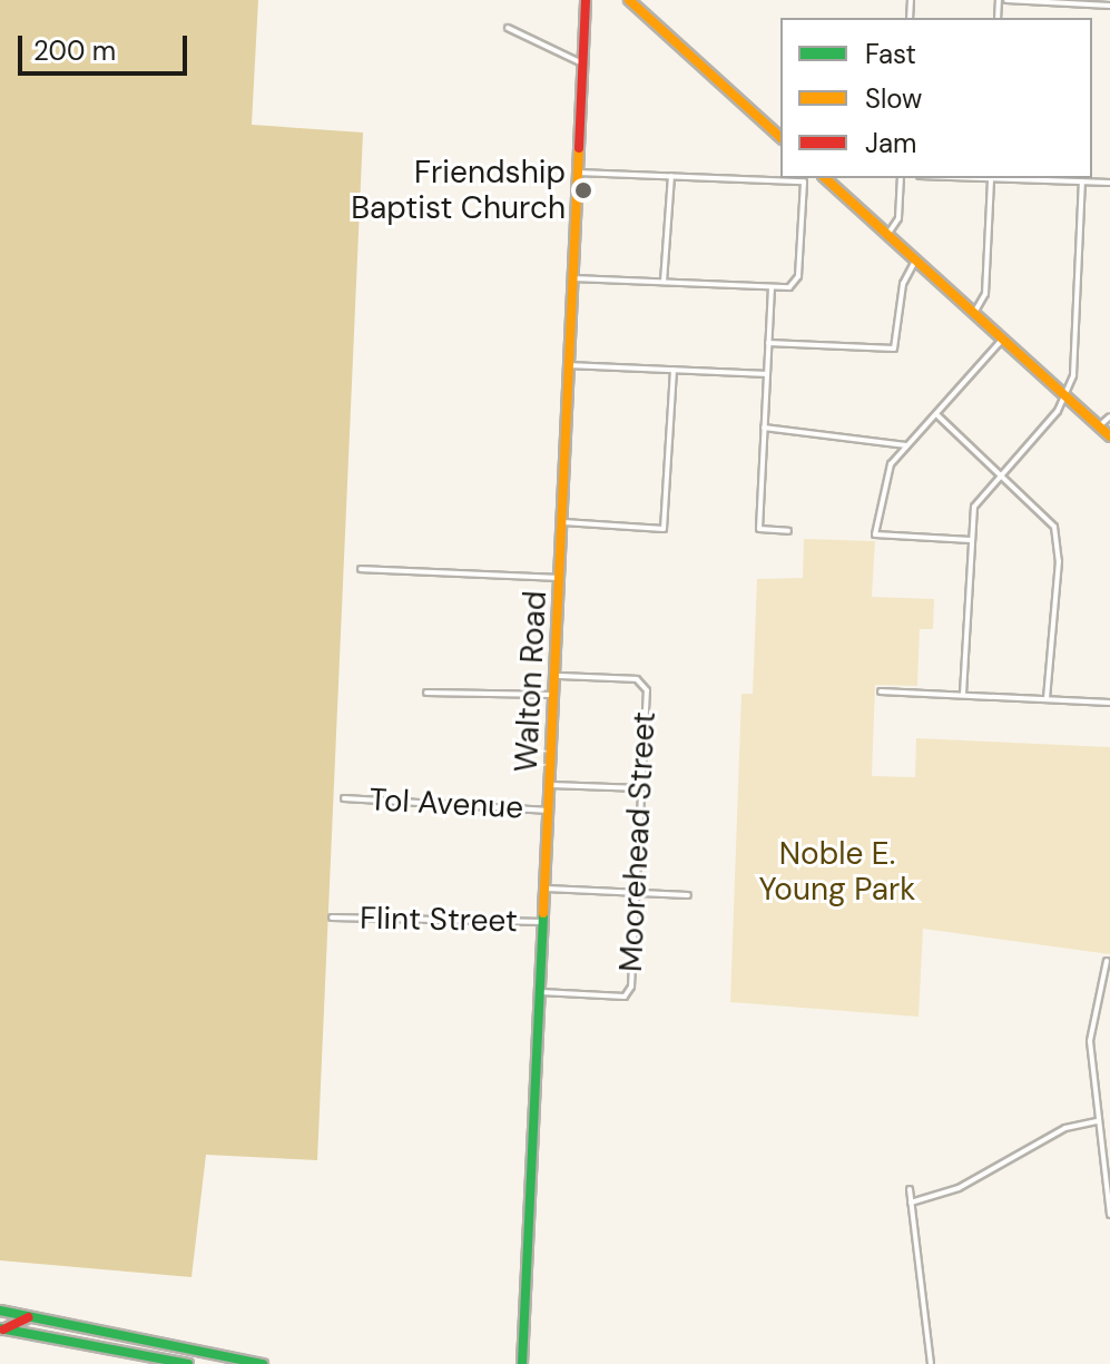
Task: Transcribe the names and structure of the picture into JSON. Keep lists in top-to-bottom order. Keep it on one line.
{"streets":{"main road":["Walton Road"],"street":["Tol Avenue","Moorehead Street","Flint Street"]},"crossings":[["Walton Road","Tol Avenue"],["Walton Road","Moorehead Street"],["Walton Road","Flint Street"]],"parks":["Noble E. Young Park"],"places":["Friendship Baptist Church"],"legend":["Fast","Slow","Jam"],"scale_bar":"200 m"}
